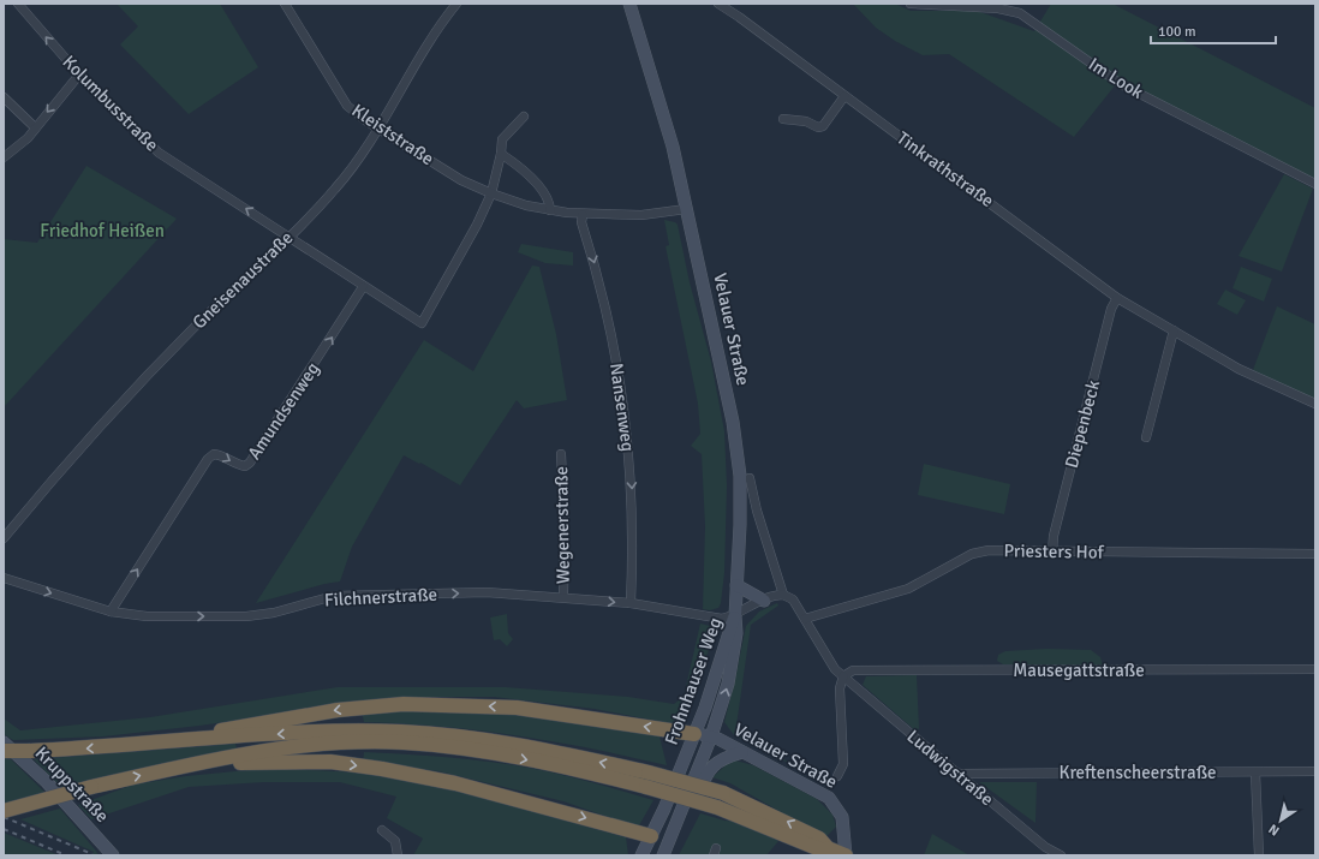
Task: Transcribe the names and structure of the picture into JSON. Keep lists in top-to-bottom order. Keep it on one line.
{"streets":{"main road":["Velauer Straße","Frohnhauser Weg","Kruppstraße"],"street":["Im Look","Kolumbusstraße","Kleiststraße","Tinkrathstraße","Gneisenaustraße","Nansenweg","Amundsenweg","Diepenbeck","Wegenerstraße","Priesters Hof","Filchnerstraße","Mausegattstraße","Ludwigstraße","Kreftenscheerstraße"]},"crossings":[["Kolumbusstraße","Gneisenaustraße"],["Kleiststraße","Gneisenaustraße"],["Kleiststraße","Velauer Straße"],["Kleiststraße","Nansenweg"],["Tinkrathstraße","Diepenbeck"],["Velauer Straße","Filchnerstraße"],["Velauer Straße","Mausegattstraße"],["Velauer Straße","Frohnhauser Weg"],["Velauer Straße","Ludwigstraße"],["Nansenweg","Filchnerstraße"],["Amundsenweg","Filchnerstraße"],["Diepenbeck","Priesters Hof"],["Wegenerstraße","Filchnerstraße"],["Filchnerstraße","Frohnhauser Weg"],["Mausegattstraße","Ludwigstraße"],["Ludwigstraße","Kreftenscheerstraße"]],"one_way":["Kolumbusstraße","Nansenweg","Amundsenweg","Filchnerstraße"],"parks":["Friedhof Heißen"],"scale_bar":"100 m","north":"bottom left"}
